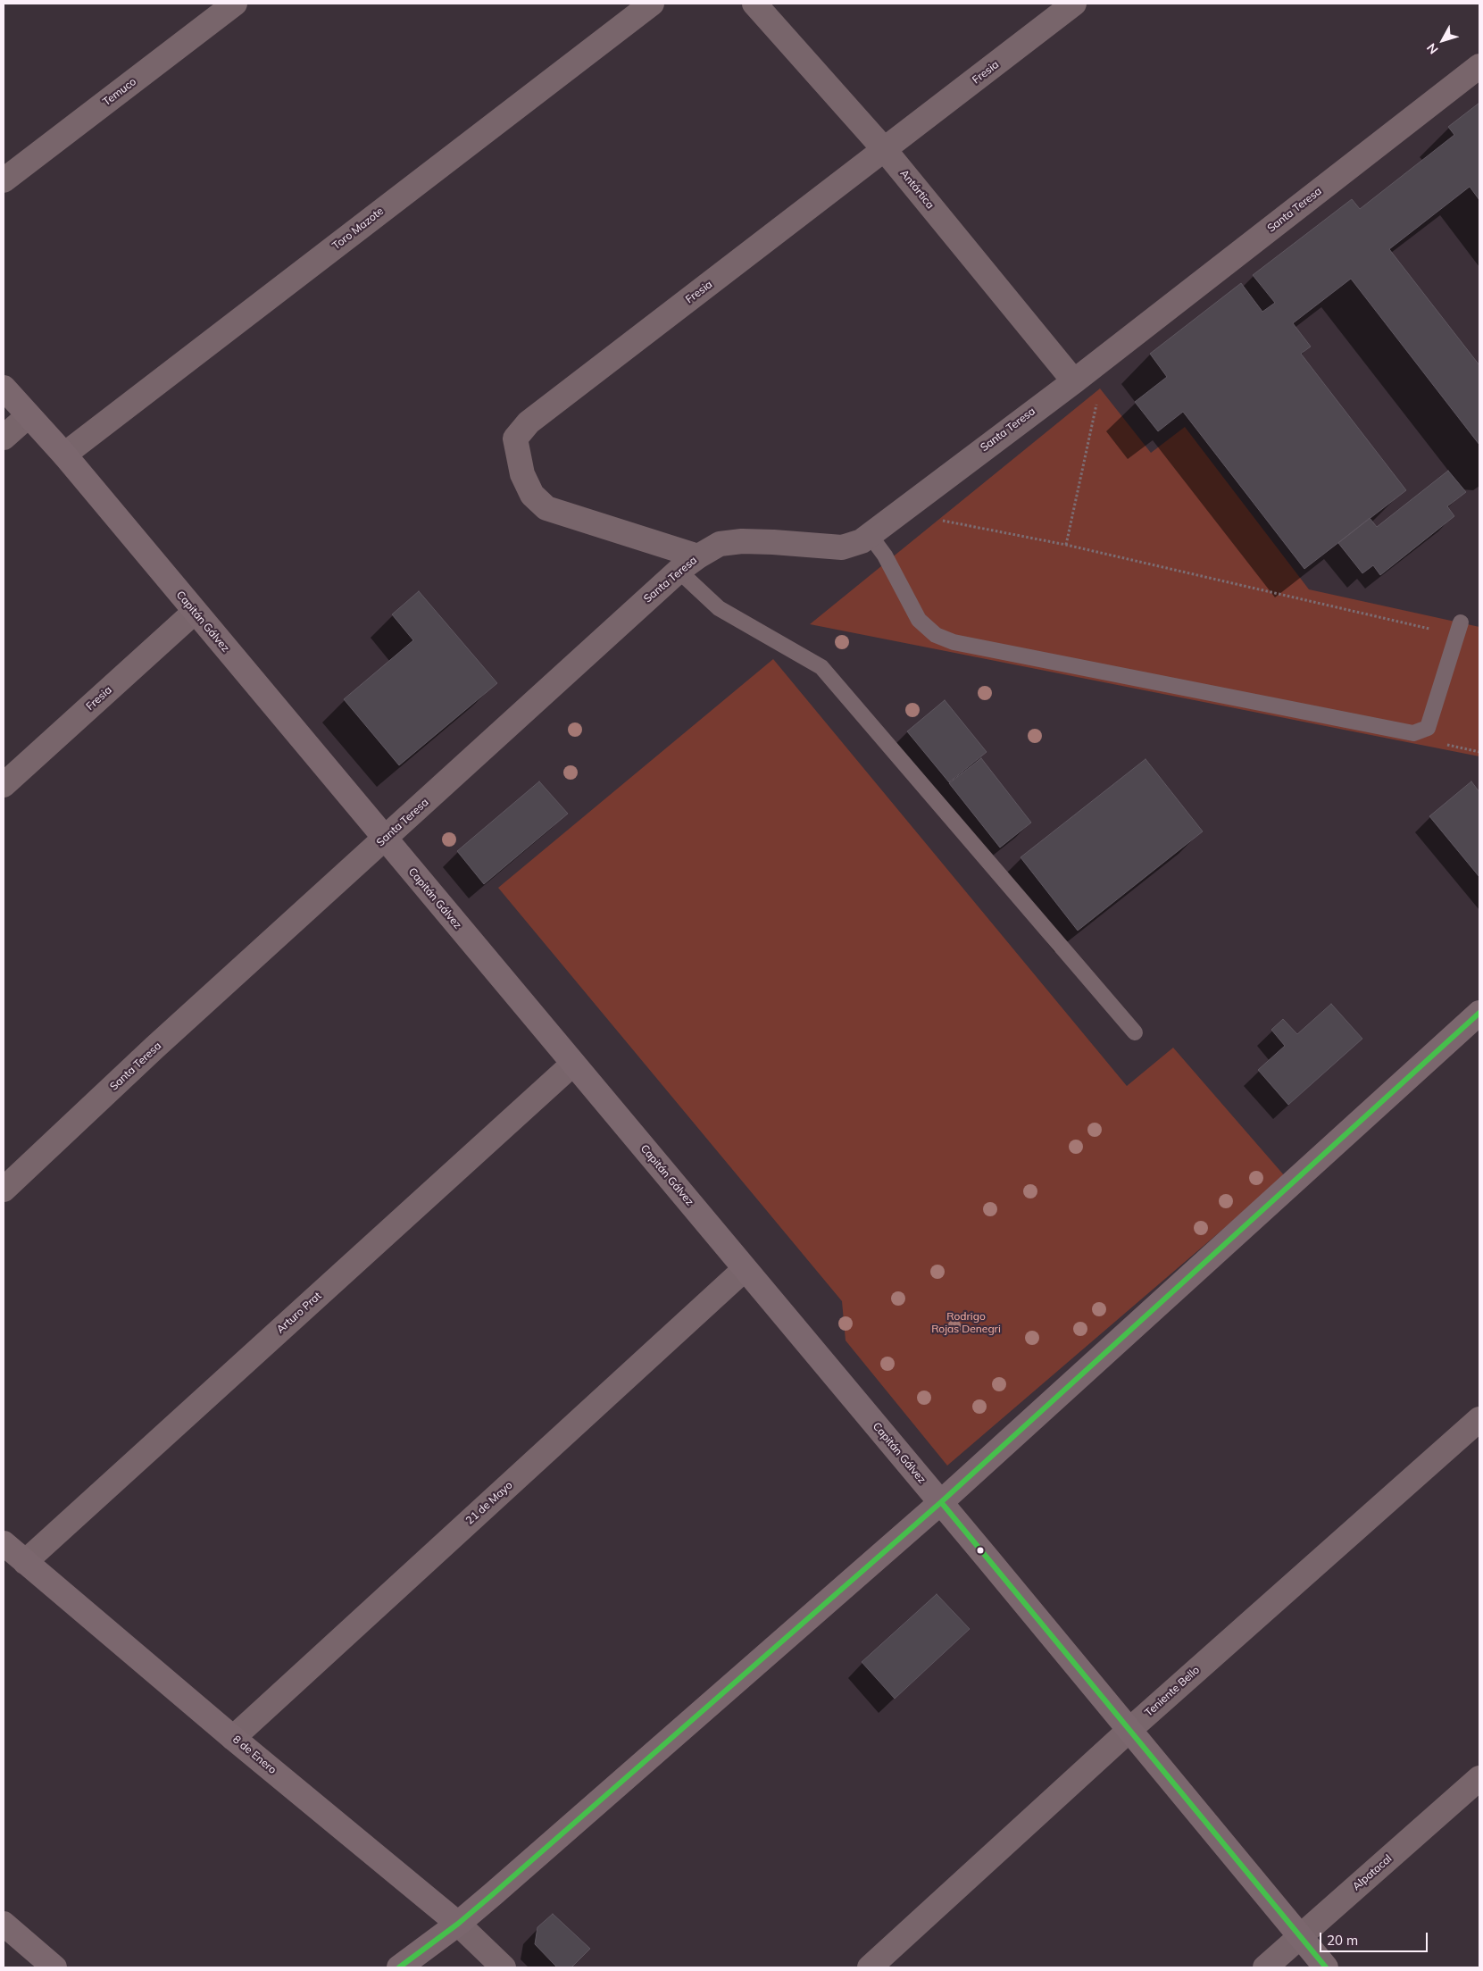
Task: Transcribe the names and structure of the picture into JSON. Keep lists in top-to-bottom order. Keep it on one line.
{"streets":{"street":["Fresia","Temuco","Antártica","Santa Teresa","Toro Mazote","Capitán Gálvez","Arturo Prat","21 de Mayo","Teniente Bello","8 de Enero","Alpatacal"]},"crossings":[["Fresia","Antártica"],["Fresia","Santa Teresa"],["Fresia","Capitán Gálvez"],["Antártica","Santa Teresa"],["Santa Teresa","Capitán Gálvez"],["Toro Mazote","Capitán Gálvez"],["Capitán Gálvez","Arturo Prat"],["Capitán Gálvez","21 de Mayo"],["Capitán Gálvez","Teniente Bello"],["Capitán Gálvez","Alpatacal"],["Arturo Prat","8 de Enero"],["21 de Mayo","8 de Enero"]],"parks":["Rodrigo Rojas Denegri"],"scale_bar":"20 m","north":"bottom left"}
